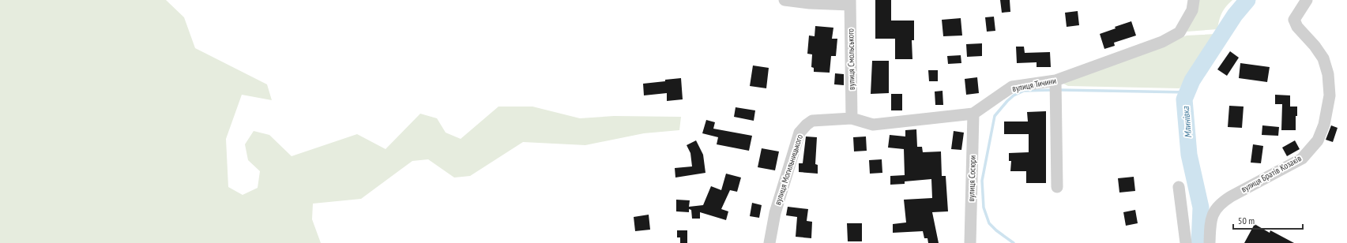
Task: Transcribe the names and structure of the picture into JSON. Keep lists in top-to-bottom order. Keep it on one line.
{"streets":{"street":["вулиця Смольського","вулиця Тичини","вулиця Могильницького","вулиця Братів Козаків","вулиця Сосюри"]},"crossings":[["вулиця Смольського","вулиця Тичини"],["вулиця Смольського","вулиця Могильницького"],["вулиця Тичини","вулиця Могильницького"],["вулиця Тичини","вулиця Сосюри"]],"water":["Млинівка"],"scale_bar":"50 m"}
